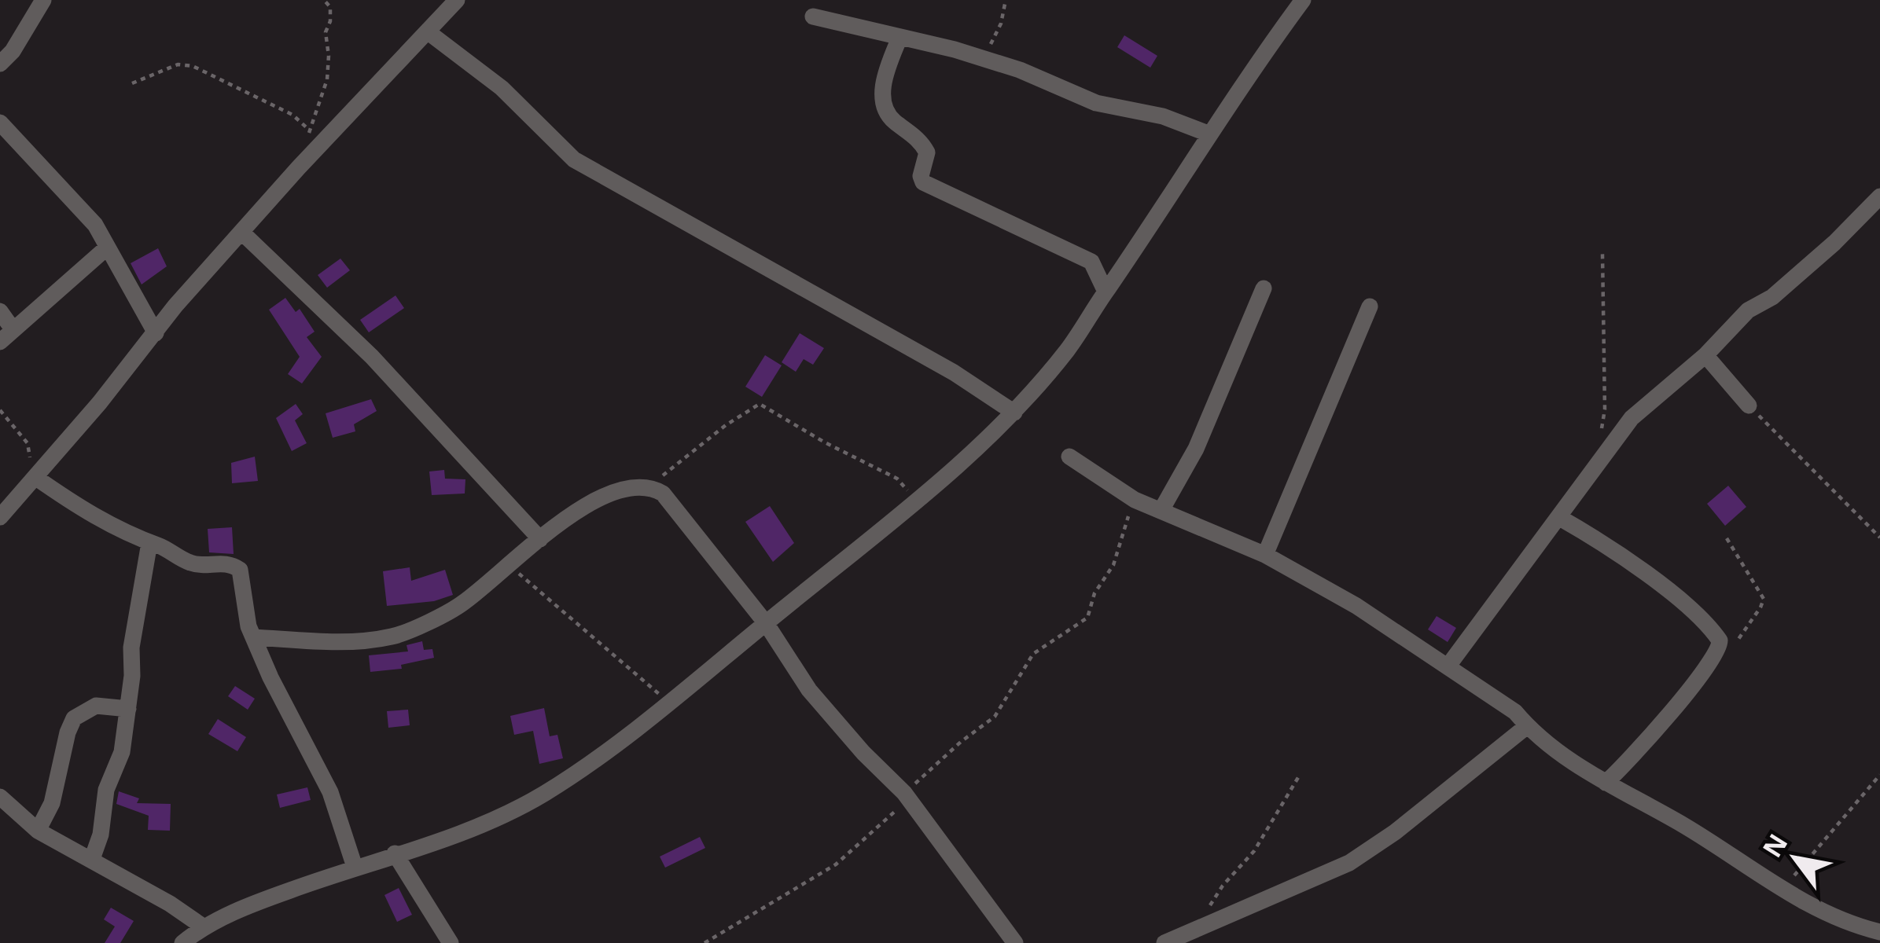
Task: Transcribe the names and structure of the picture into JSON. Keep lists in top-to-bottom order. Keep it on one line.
{"north":"top left"}
